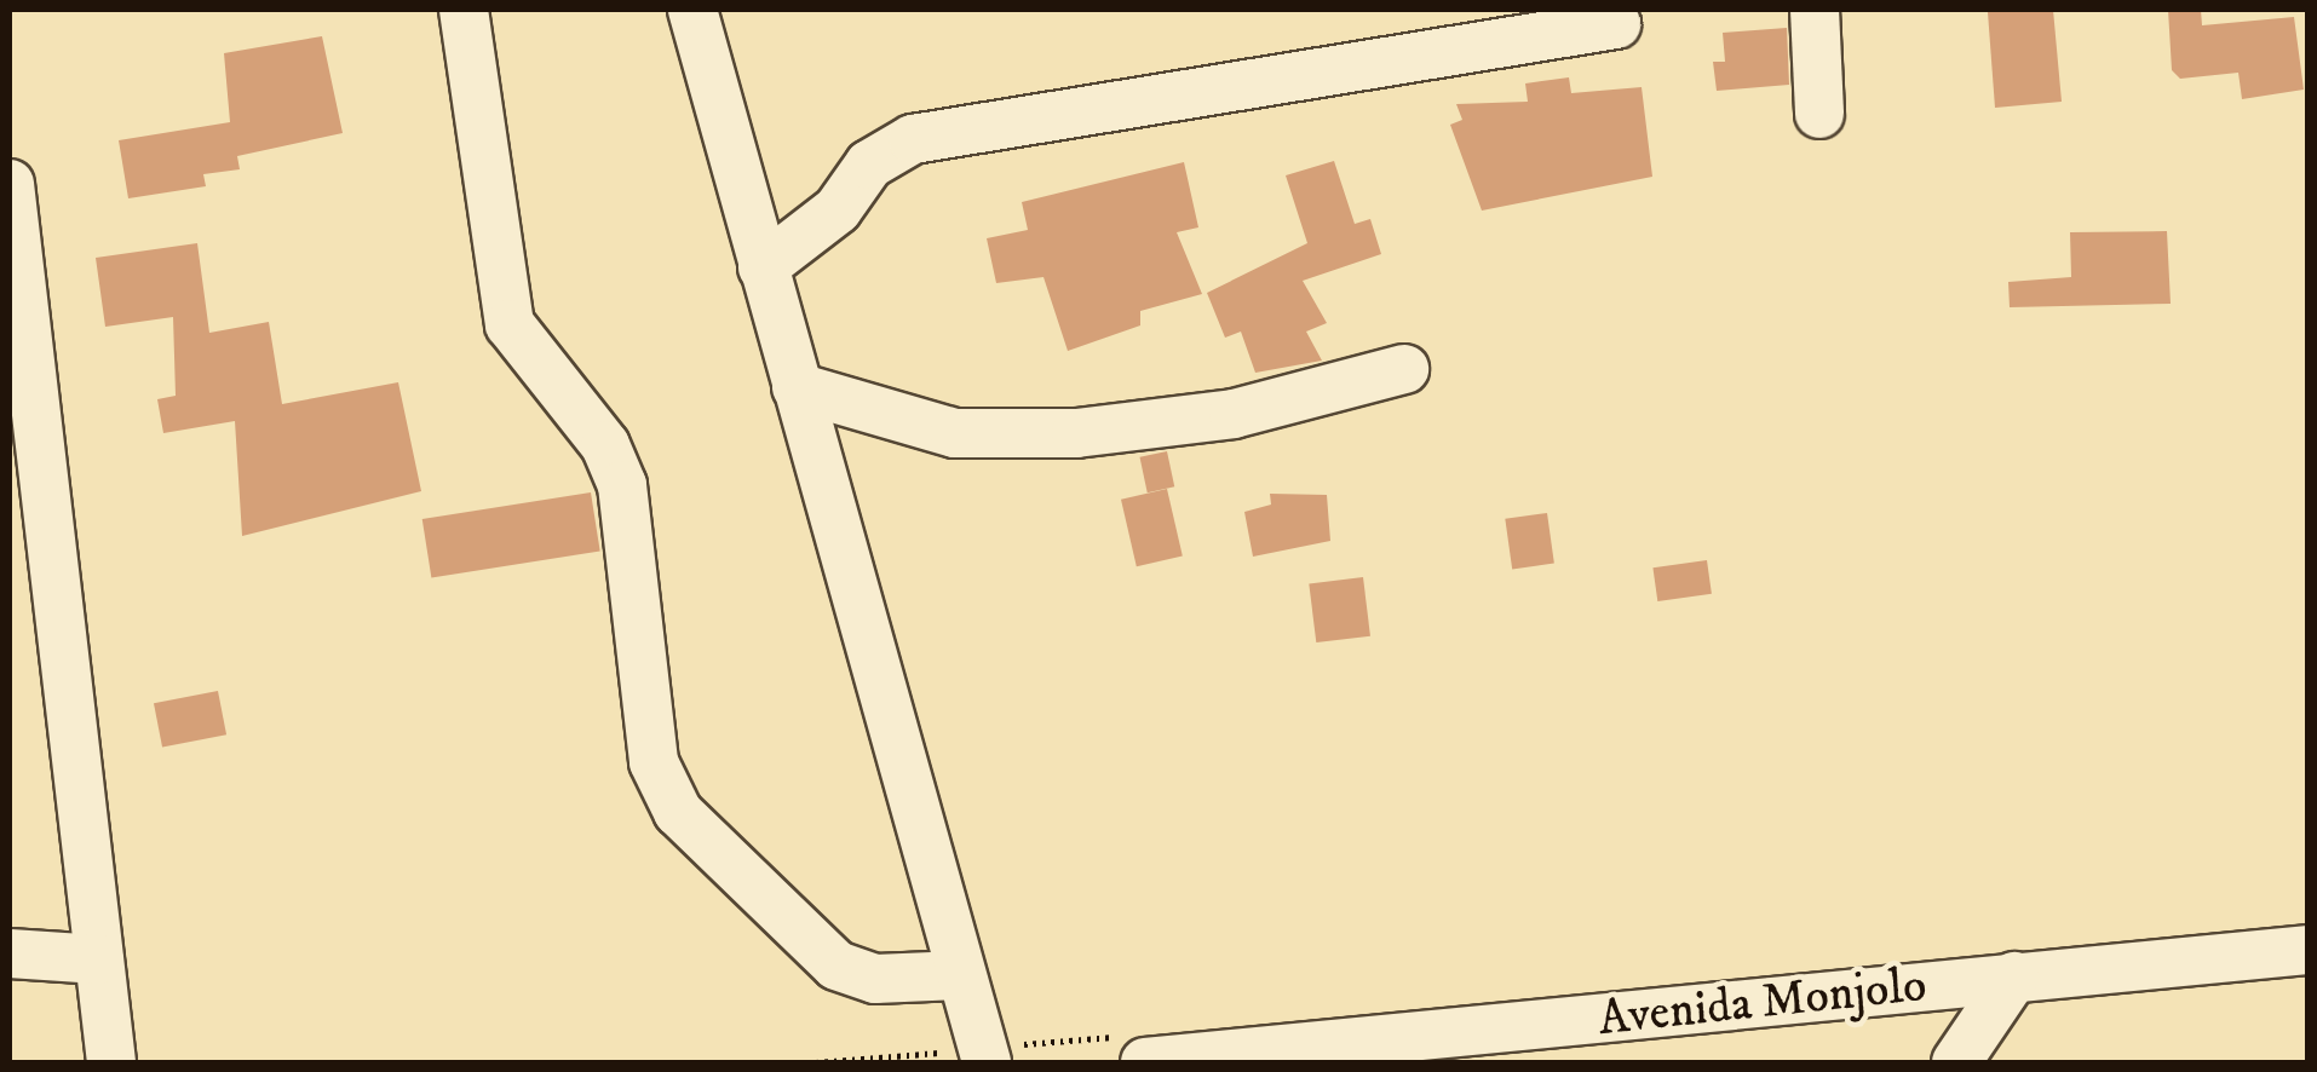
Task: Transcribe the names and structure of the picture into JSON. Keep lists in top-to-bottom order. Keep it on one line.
{"streets":{"street":["Avenida Monjolo"]}}
